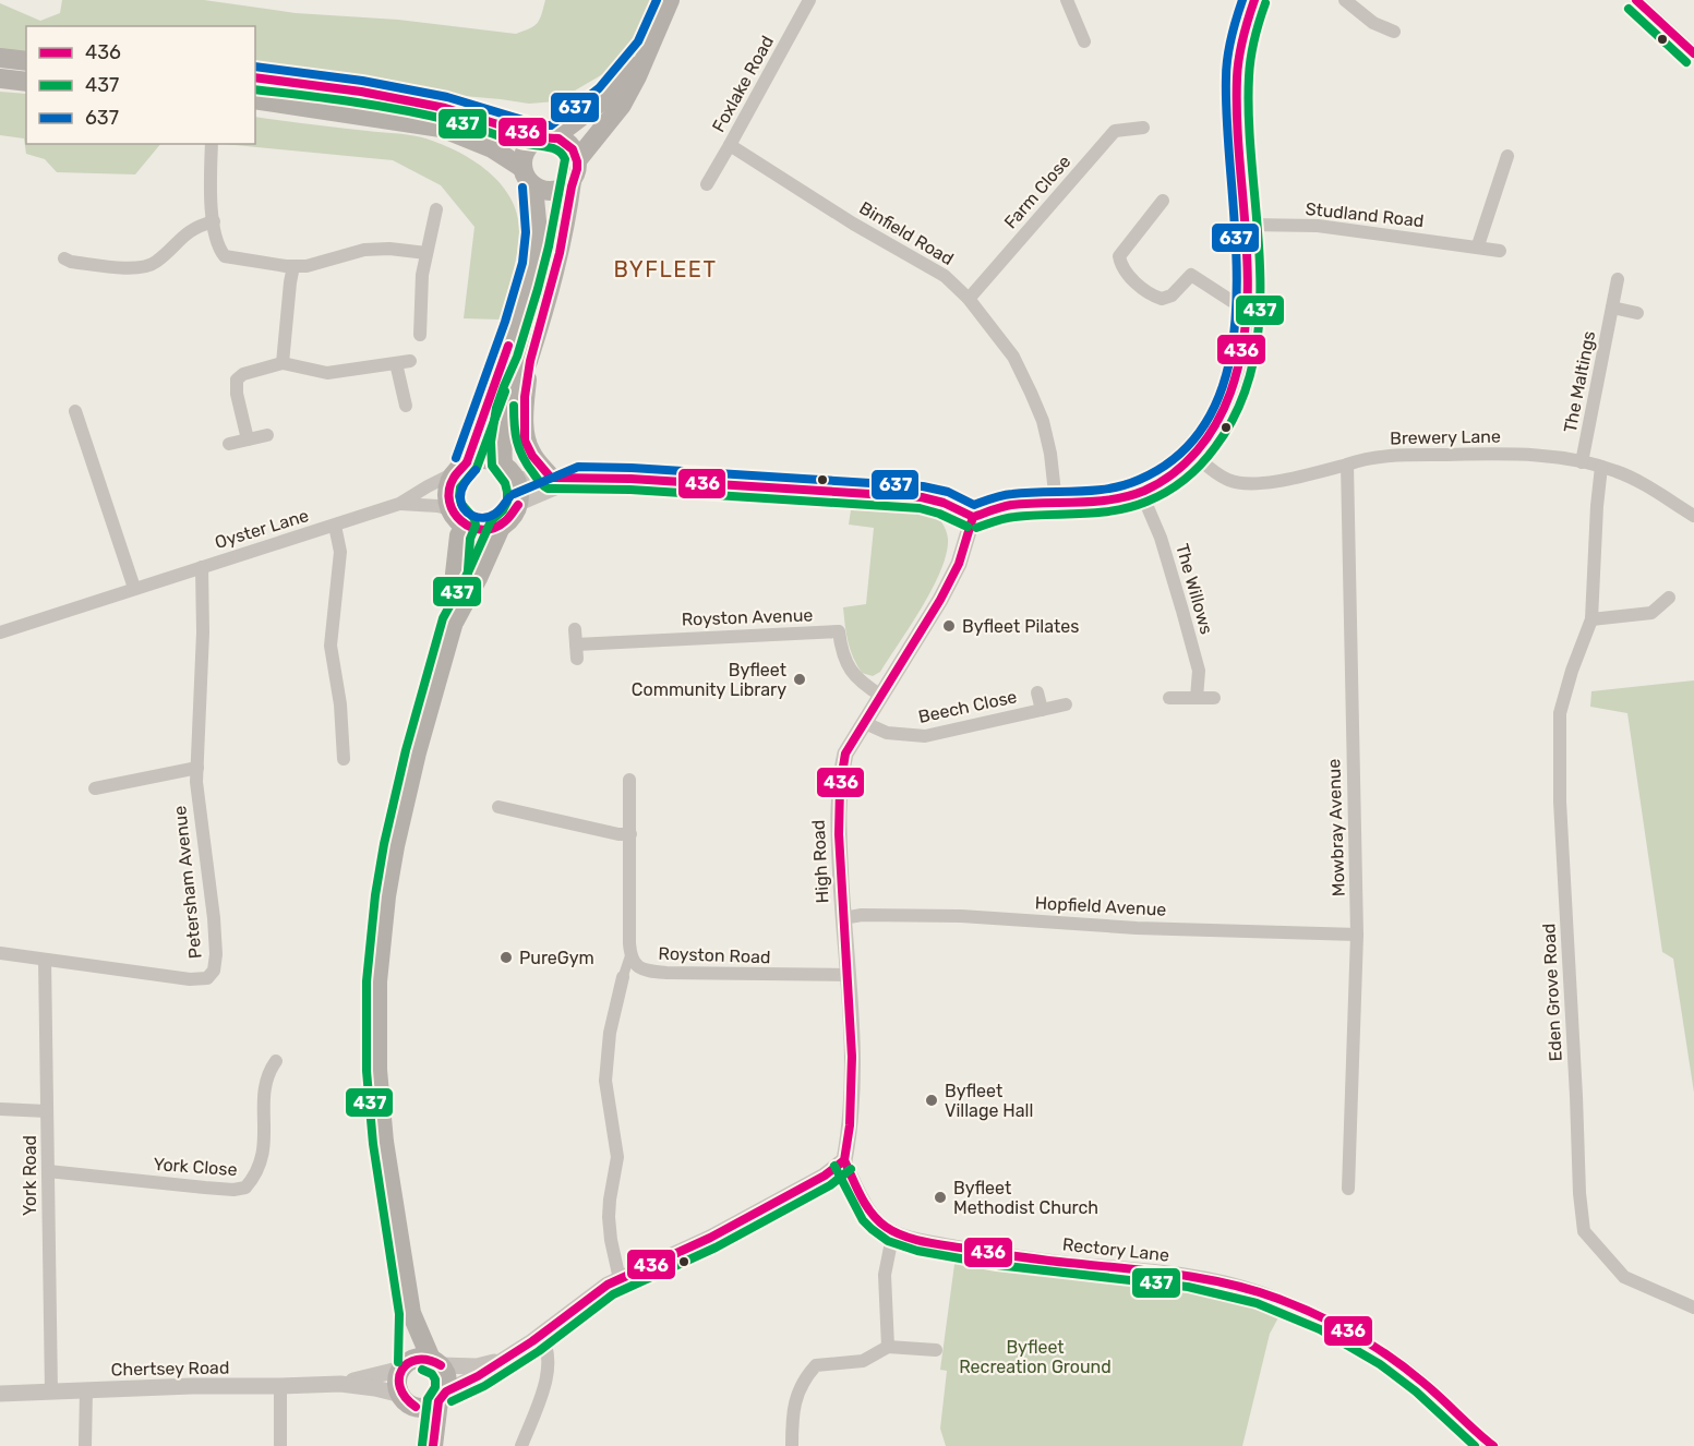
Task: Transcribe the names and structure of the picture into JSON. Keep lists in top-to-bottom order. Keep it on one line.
{"streets":{"street":["Foxlake Road","Farm Close","Studland Road","Binfield Road","The Maltings","Brewery Lane","Oyster Lane","The Willows","Royston Avenue","Beech Close","Mowbray Avenue","High Road","Petersham Avenue","Hopfield Avenue","Royston Road","Eden Grove Road","York Close","York Road","Rectory Lane","Chertsey Road"]},"crossings":[["Foxlake Road","Binfield Road"],["Farm Close","Binfield Road"],["The Maltings","Brewery Lane"],["Brewery Lane","Mowbray Avenue"],["Brewery Lane","Eden Grove Road"],["Oyster Lane","Petersham Avenue"],["Royston Avenue","High Road"],["Beech Close","High Road"],["Mowbray Avenue","Hopfield Avenue"],["High Road","Hopfield Avenue"],["High Road","Royston Road"],["High Road","Rectory Lane"],["Petersham Avenue","York Road"],["York Close","York Road"],["York Road","Chertsey Road"]],"districts":["BYFLEET"],"parks":["Byfleet Recreation Ground"],"places":["Byfleet Pilates","Byfleet Community Library","PureGym","Byfleet Village Hall","Byfleet Methodist Church"],"lines":["transit line 436","transit line 637","transit line 437"],"legend":["436","437","637"]}
